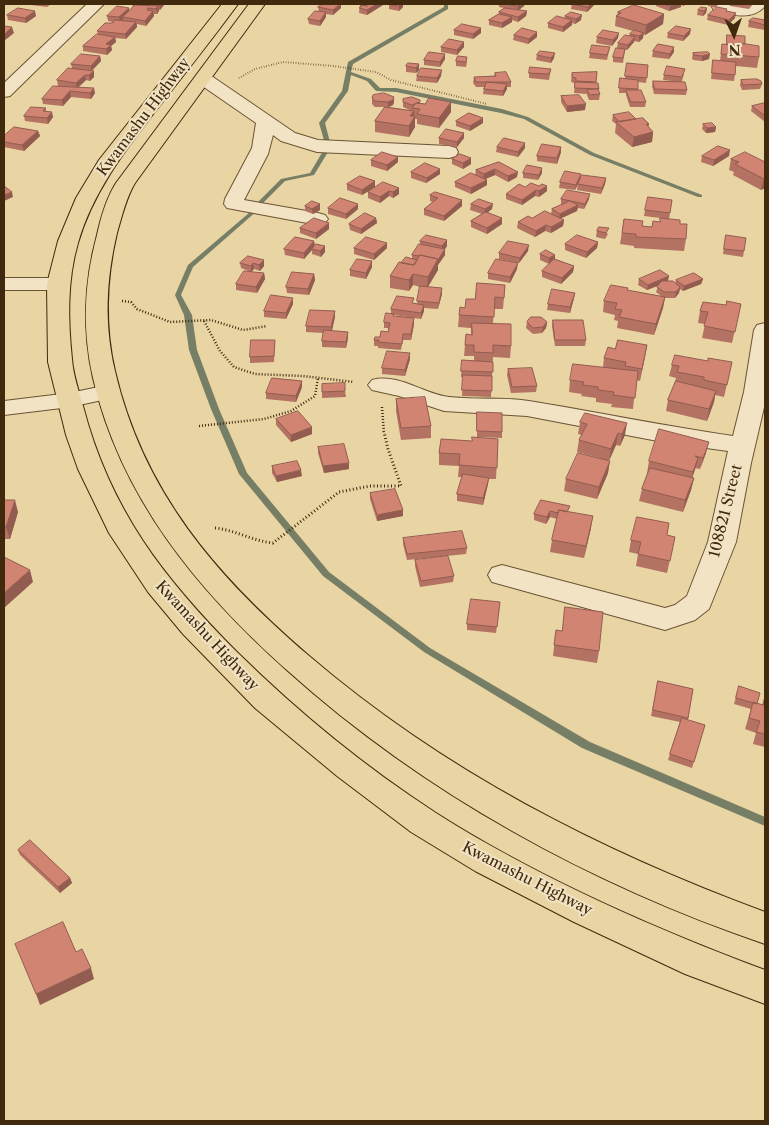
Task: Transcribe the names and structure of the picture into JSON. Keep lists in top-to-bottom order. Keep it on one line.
{"streets":{"main road":["Kwamashu Highway"],"street":["108821 Street"]},"north":"bottom"}
